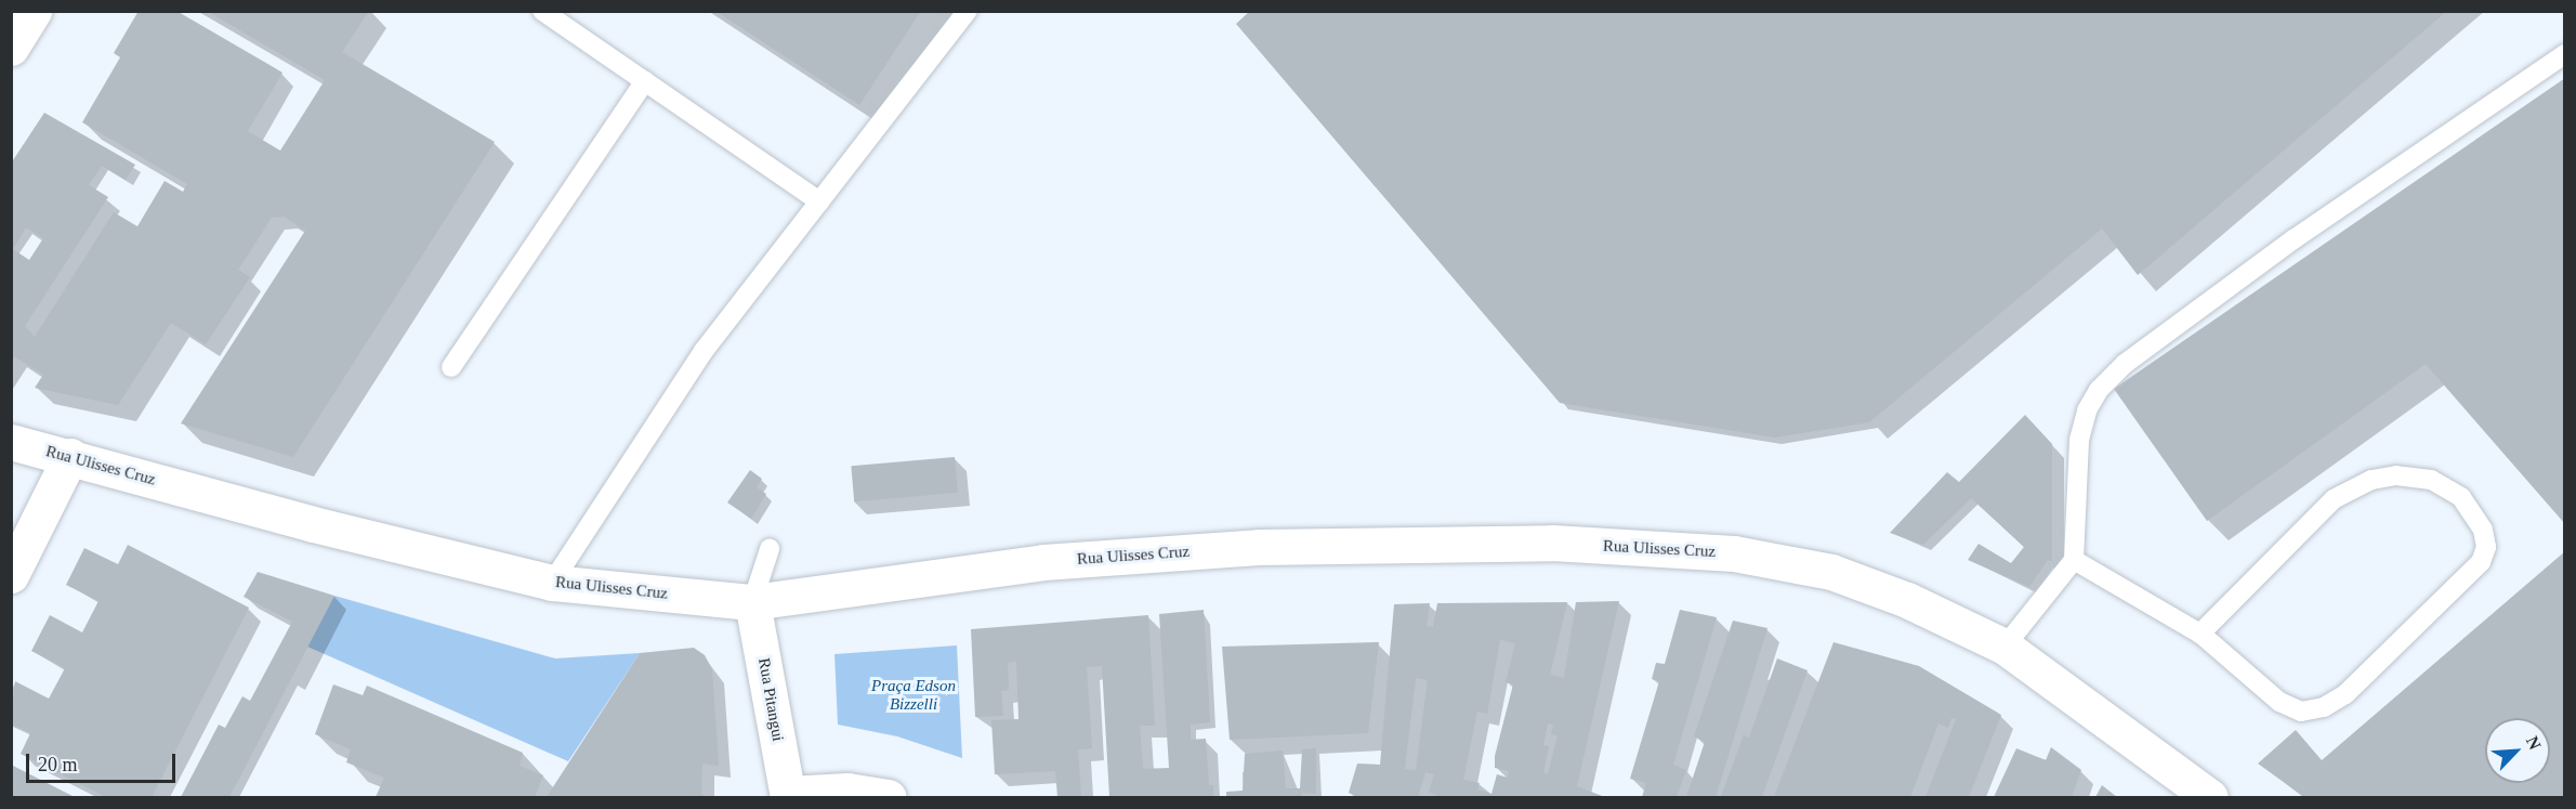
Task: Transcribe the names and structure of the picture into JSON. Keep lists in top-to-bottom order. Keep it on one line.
{"streets":{"street":["Rua Ulisses Cruz","Rua Pitangui"]},"crossings":[["Rua Ulisses Cruz","Rua Pitangui"]],"parks":["Praça Edson Bizzelli"],"scale_bar":"20 m","north":"top right"}
